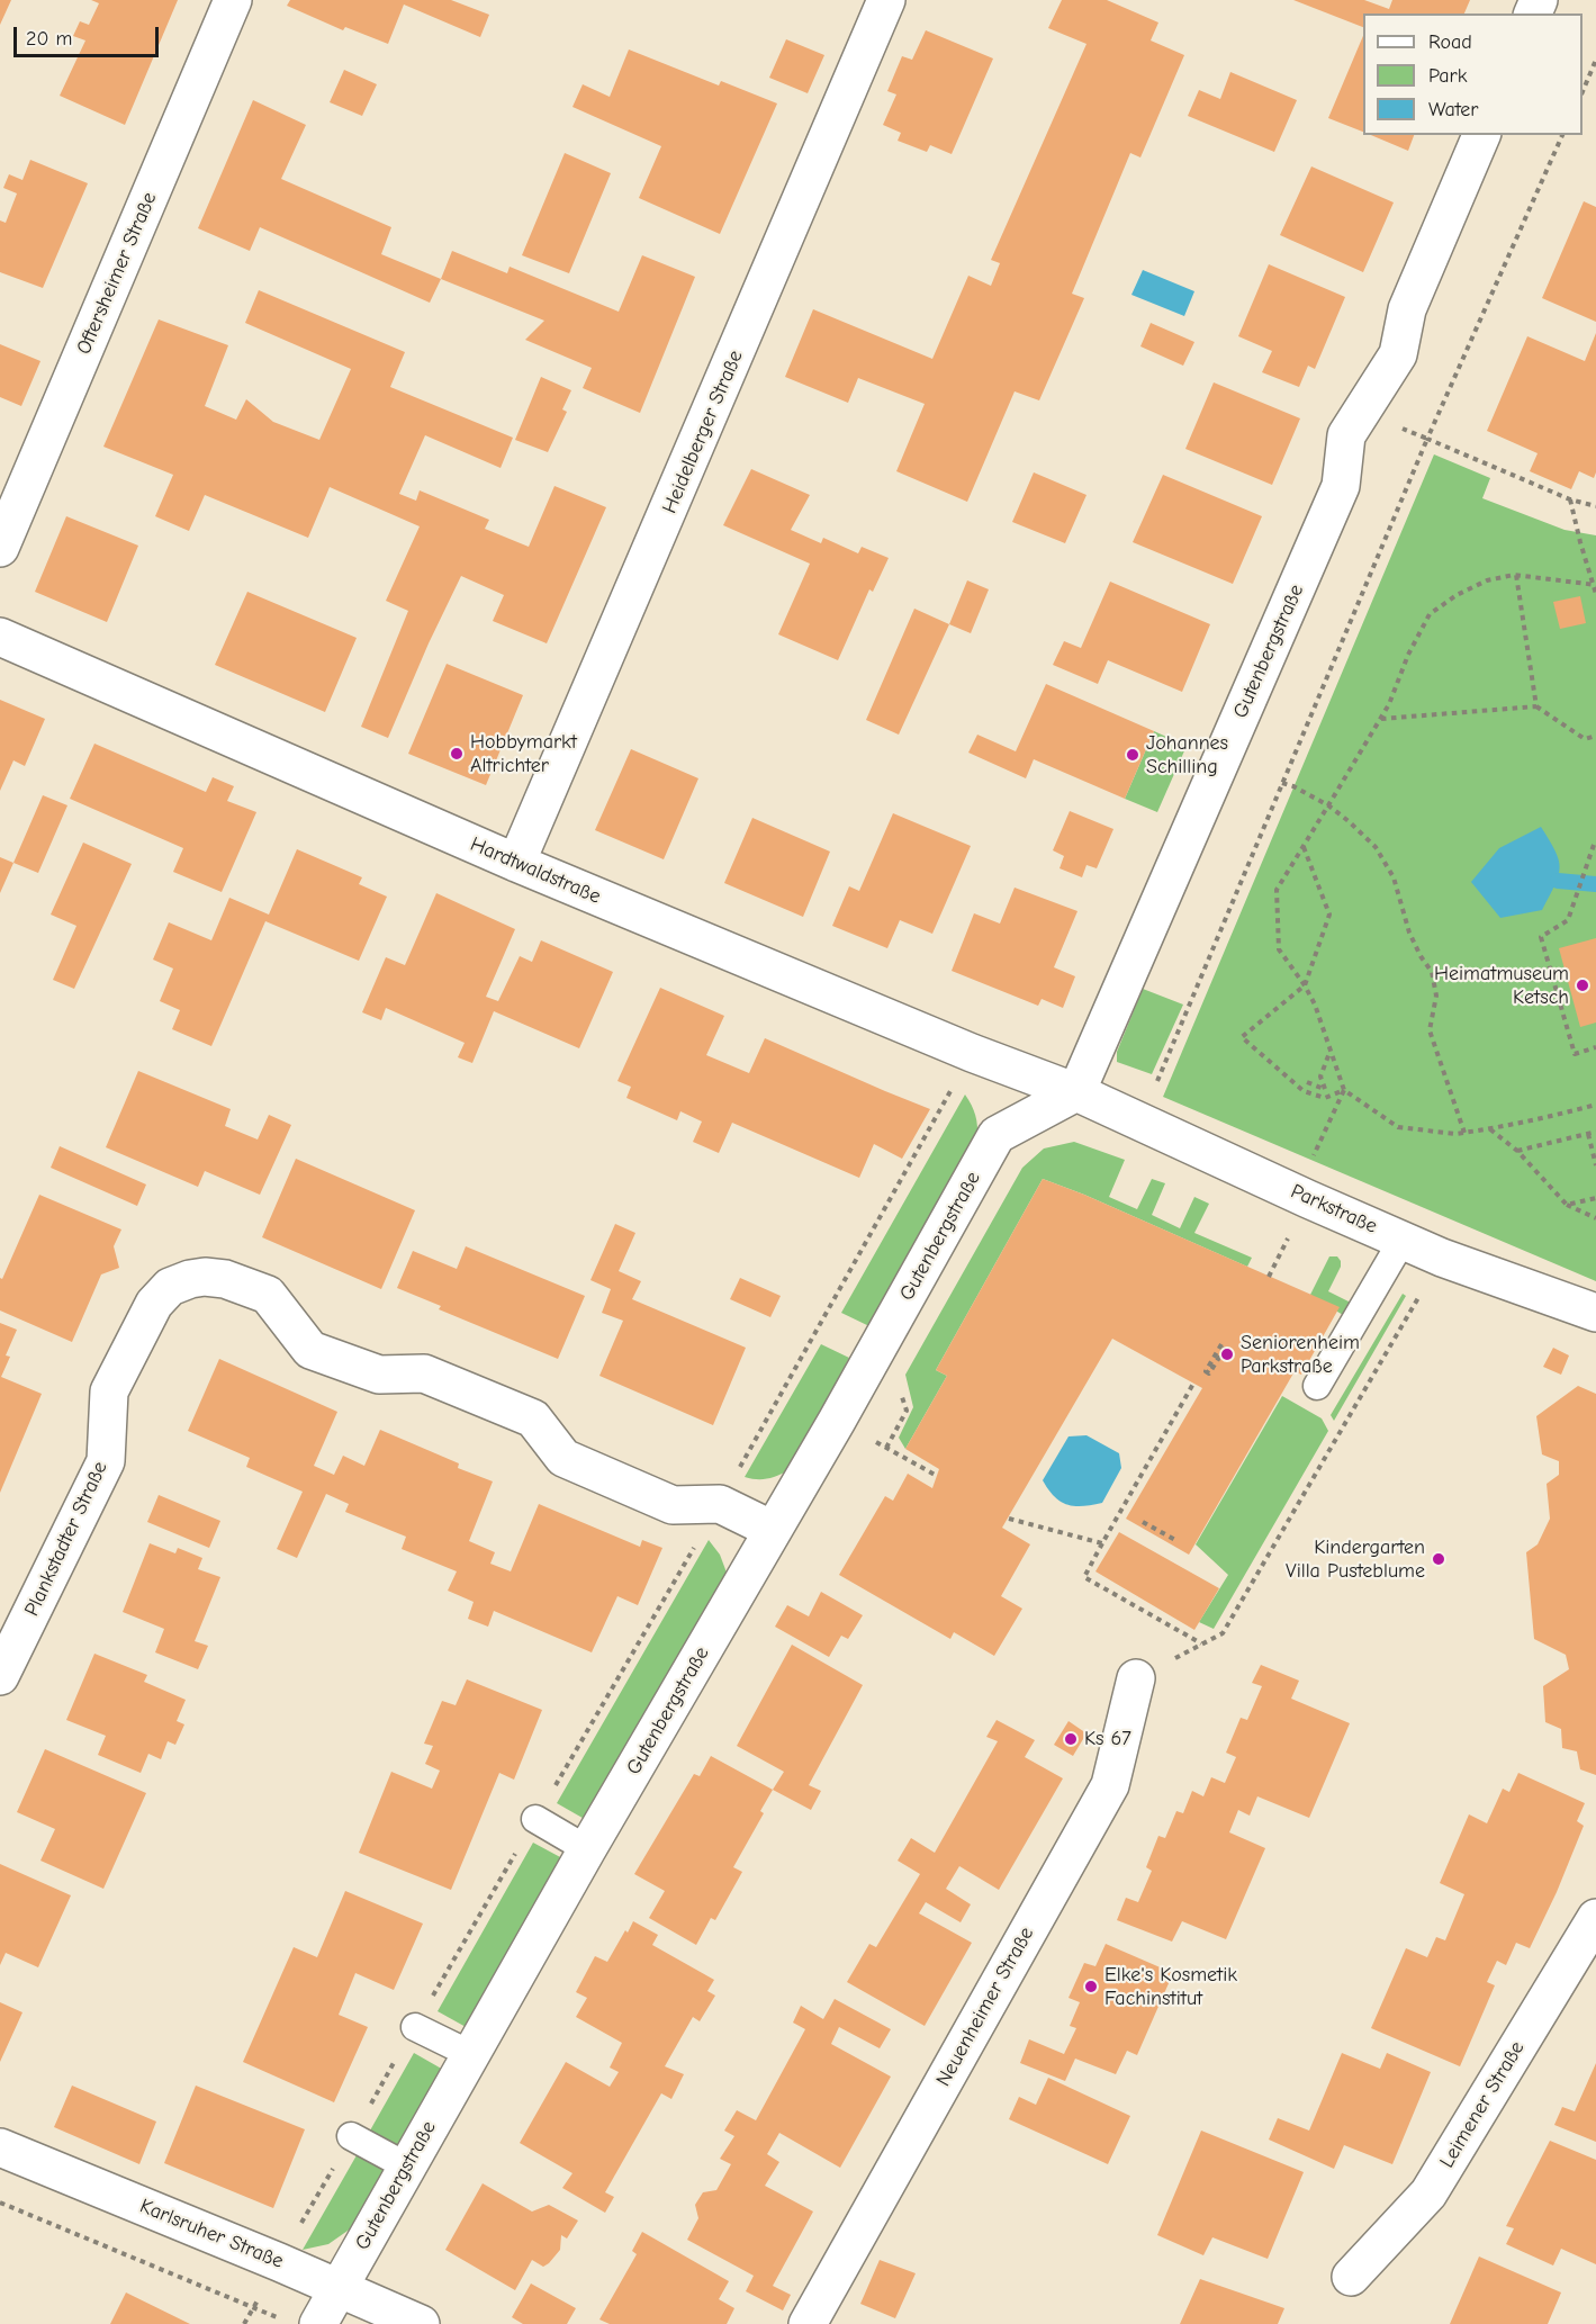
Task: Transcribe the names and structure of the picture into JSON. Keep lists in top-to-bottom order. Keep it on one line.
{"streets":{"street":["Oftersheimer Straße","Heidelberger Straße","Gutenbergstraße","Hardtwaldstraße","Parkstraße","Plankstadter Straße","Neuenheimer Straße","Leimener Straße","Karlsruher Straße"]},"crossings":[["Heidelberger Straße","Hardtwaldstraße"],["Gutenbergstraße","Hardtwaldstraße"],["Gutenbergstraße","Parkstraße"],["Gutenbergstraße","Plankstadter Straße"],["Gutenbergstraße","Karlsruher Straße"],["Hardtwaldstraße","Parkstraße"]],"places":["Hobbymarkt Altrichter","Johannes Schilling","Heimatmuseum Ketsch","Seniorenheim Parkstraße","Kindergarten Villa Pusteblume","Ks 67","Elke's Kosmetik Fachinstitut"],"legend":["Road","Park","Water"],"scale_bar":"20 m"}
